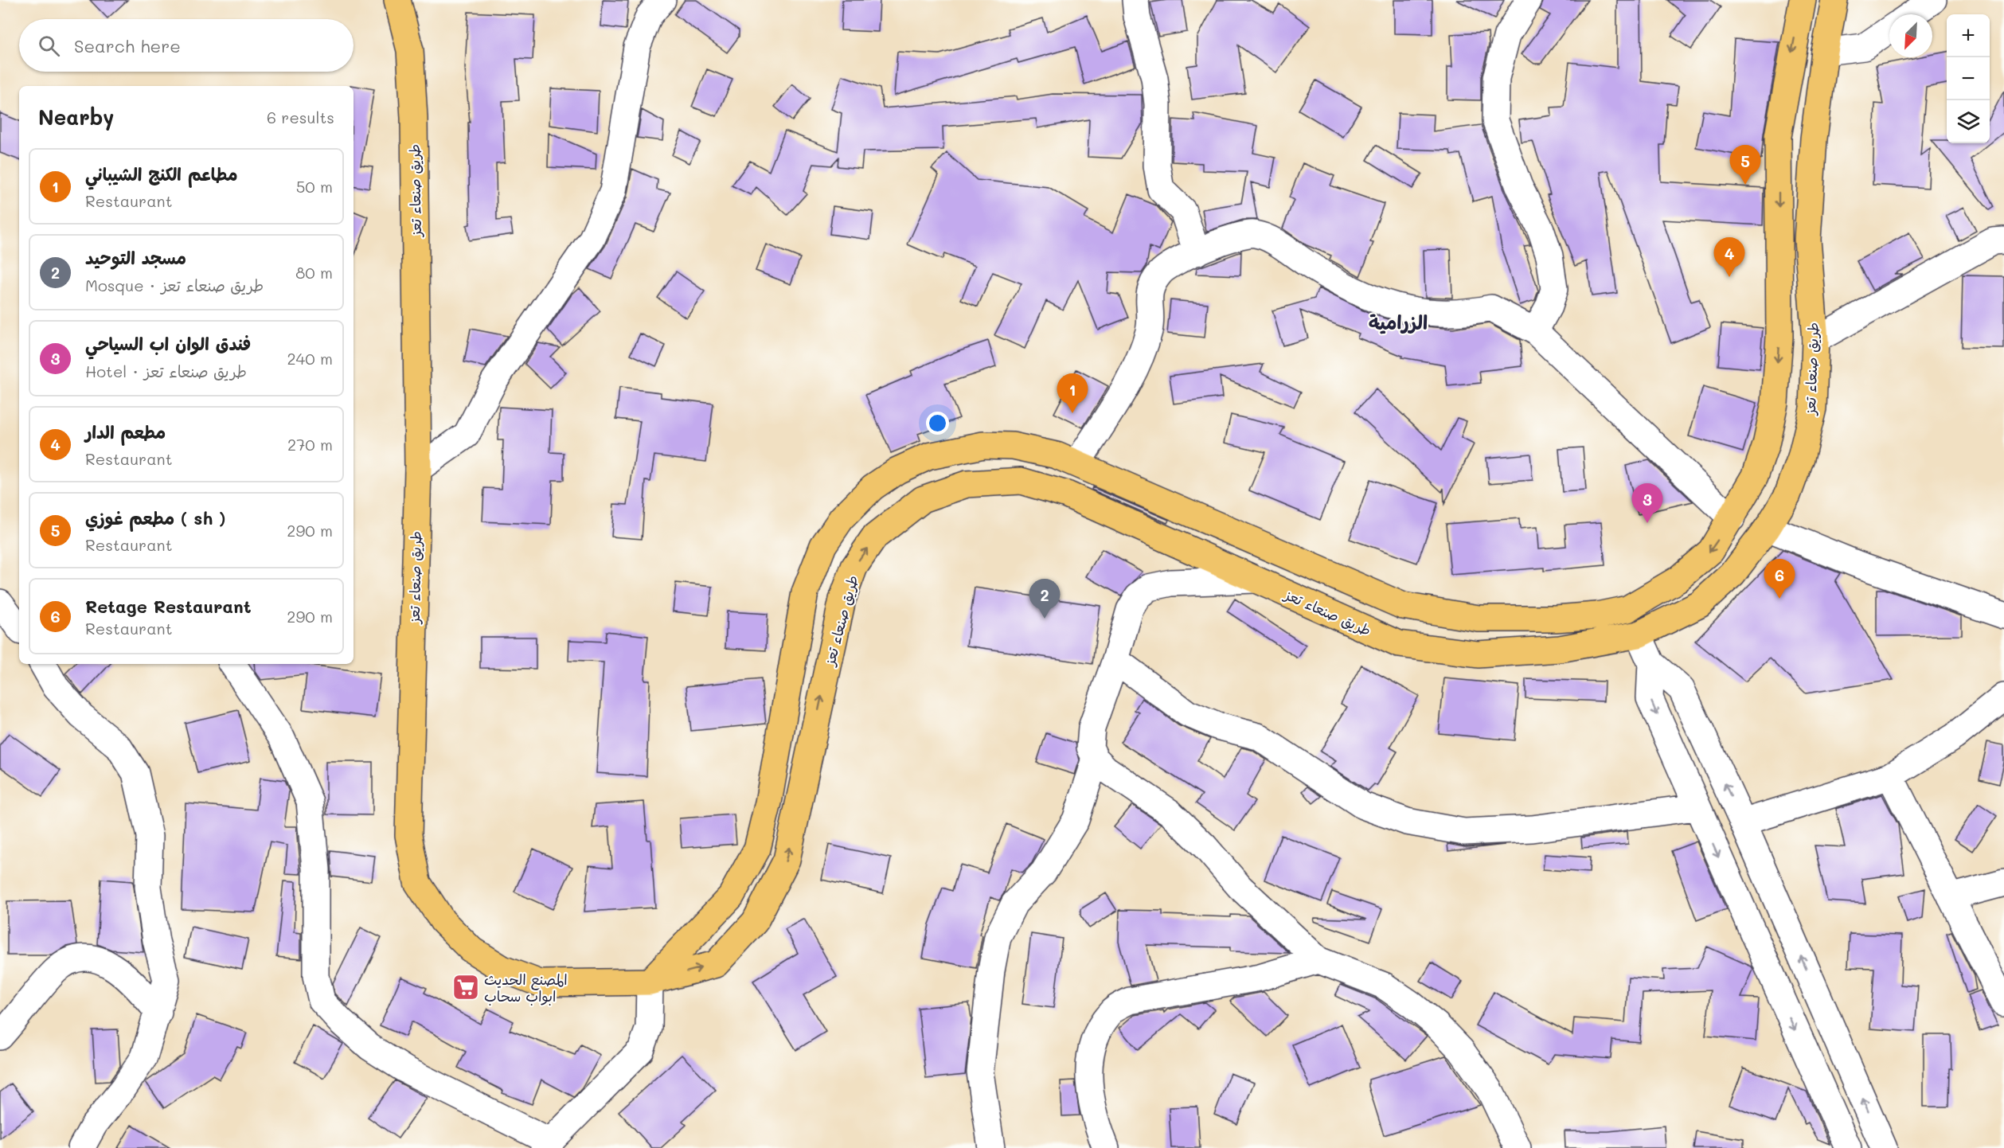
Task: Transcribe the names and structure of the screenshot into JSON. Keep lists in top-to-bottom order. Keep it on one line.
{"streets":{"highway":["طريق صنعاء تعز"]},"districts":["الزرامية"],"places":{"supermarket":["المصنع الحديث ابواب سحاب"]},"north":"bottom left","page":{"map_buttons":["+","−"],"search":"Search here","heading":["Nearby","6 results"],"pins":["5","4","1","3","6","2"],"list":[{"mark":"1","name":"مطاعم الكنج الشيباني","note":"Restaurant","value":"50 m"},{"mark":"2","name":"مسجد التوحيد","note":"Mosque · طريق صنعاء تعز","value":"80 m"},{"mark":"3","name":"فندق الوان اب السياحي","note":"Hotel · طريق صنعاء تعز","value":"240 m"},{"mark":"4","name":"مطعم الدار","note":"Restaurant","value":"270 m"},{"mark":"5","name":"مطعم غوزي ( sh )","note":"Restaurant","value":"290 m"},{"mark":"6","name":"Retage Restaurant","note":"Restaurant","value":"290 m"}]}}
